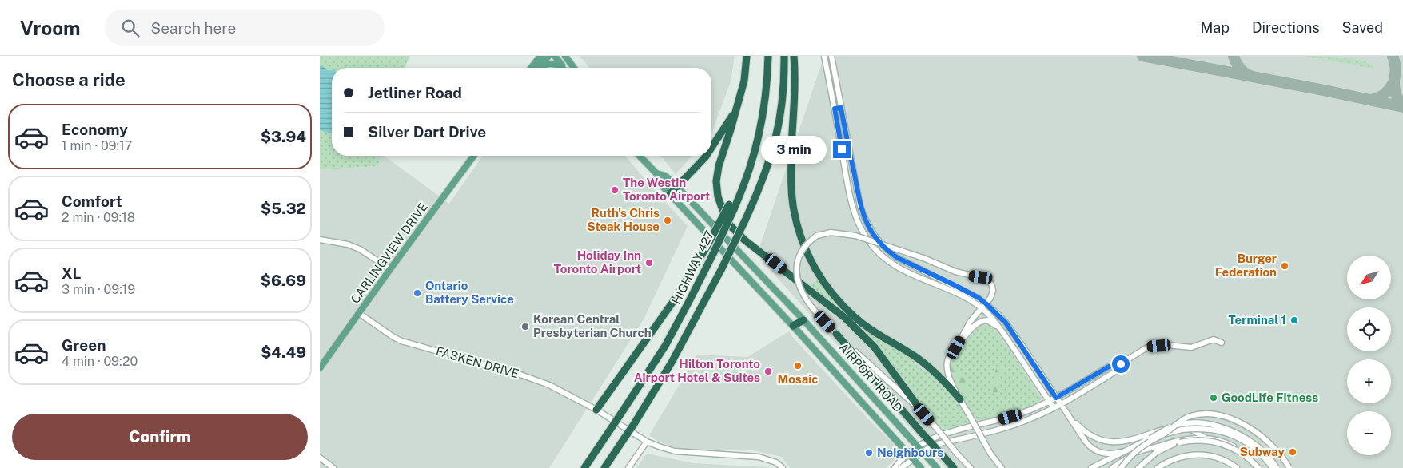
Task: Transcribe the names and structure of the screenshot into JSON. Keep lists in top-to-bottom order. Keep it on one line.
{"streets":{"highway":["HIGHWAY 427"],"main road":["CARLINGVIEW DRIVE","AIRPORT ROAD"],"street":["FASKEN DRIVE"]},"crossings":[["CARLINGVIEW DRIVE","FASKEN DRIVE"]],"places":["The Westin Toronto Airport","Ruth's Chris Steak House","Holiday Inn Toronto Airport","Burger Federation","Ontario Battery Service","Terminal 1","Korean Central Presbyterian Church","Mosaic","Hilton Toronto Airport Hotel & Suites","GoodLife Fitness","Subway","Neighbours"],"north":"bottom left","page":{"header":"Vroom","search":"Search here","nav":["Map","Directions","Saved"],"heading":"Choose a ride","banner":["Jetliner Road","Silver Dart Drive"],"list":[{"name":"Economy","note":"1 min · 09:17","value":"$3.94"},{"name":"Comfort","note":"2 min · 09:18","value":"$5.32"},{"name":"XL","note":"3 min · 09:19","value":"$6.69"},{"name":"Green","note":"4 min · 09:20","value":"$4.49"}],"bubble":"3 min","map_buttons":["+","−"],"buttons":"Confirm"}}
